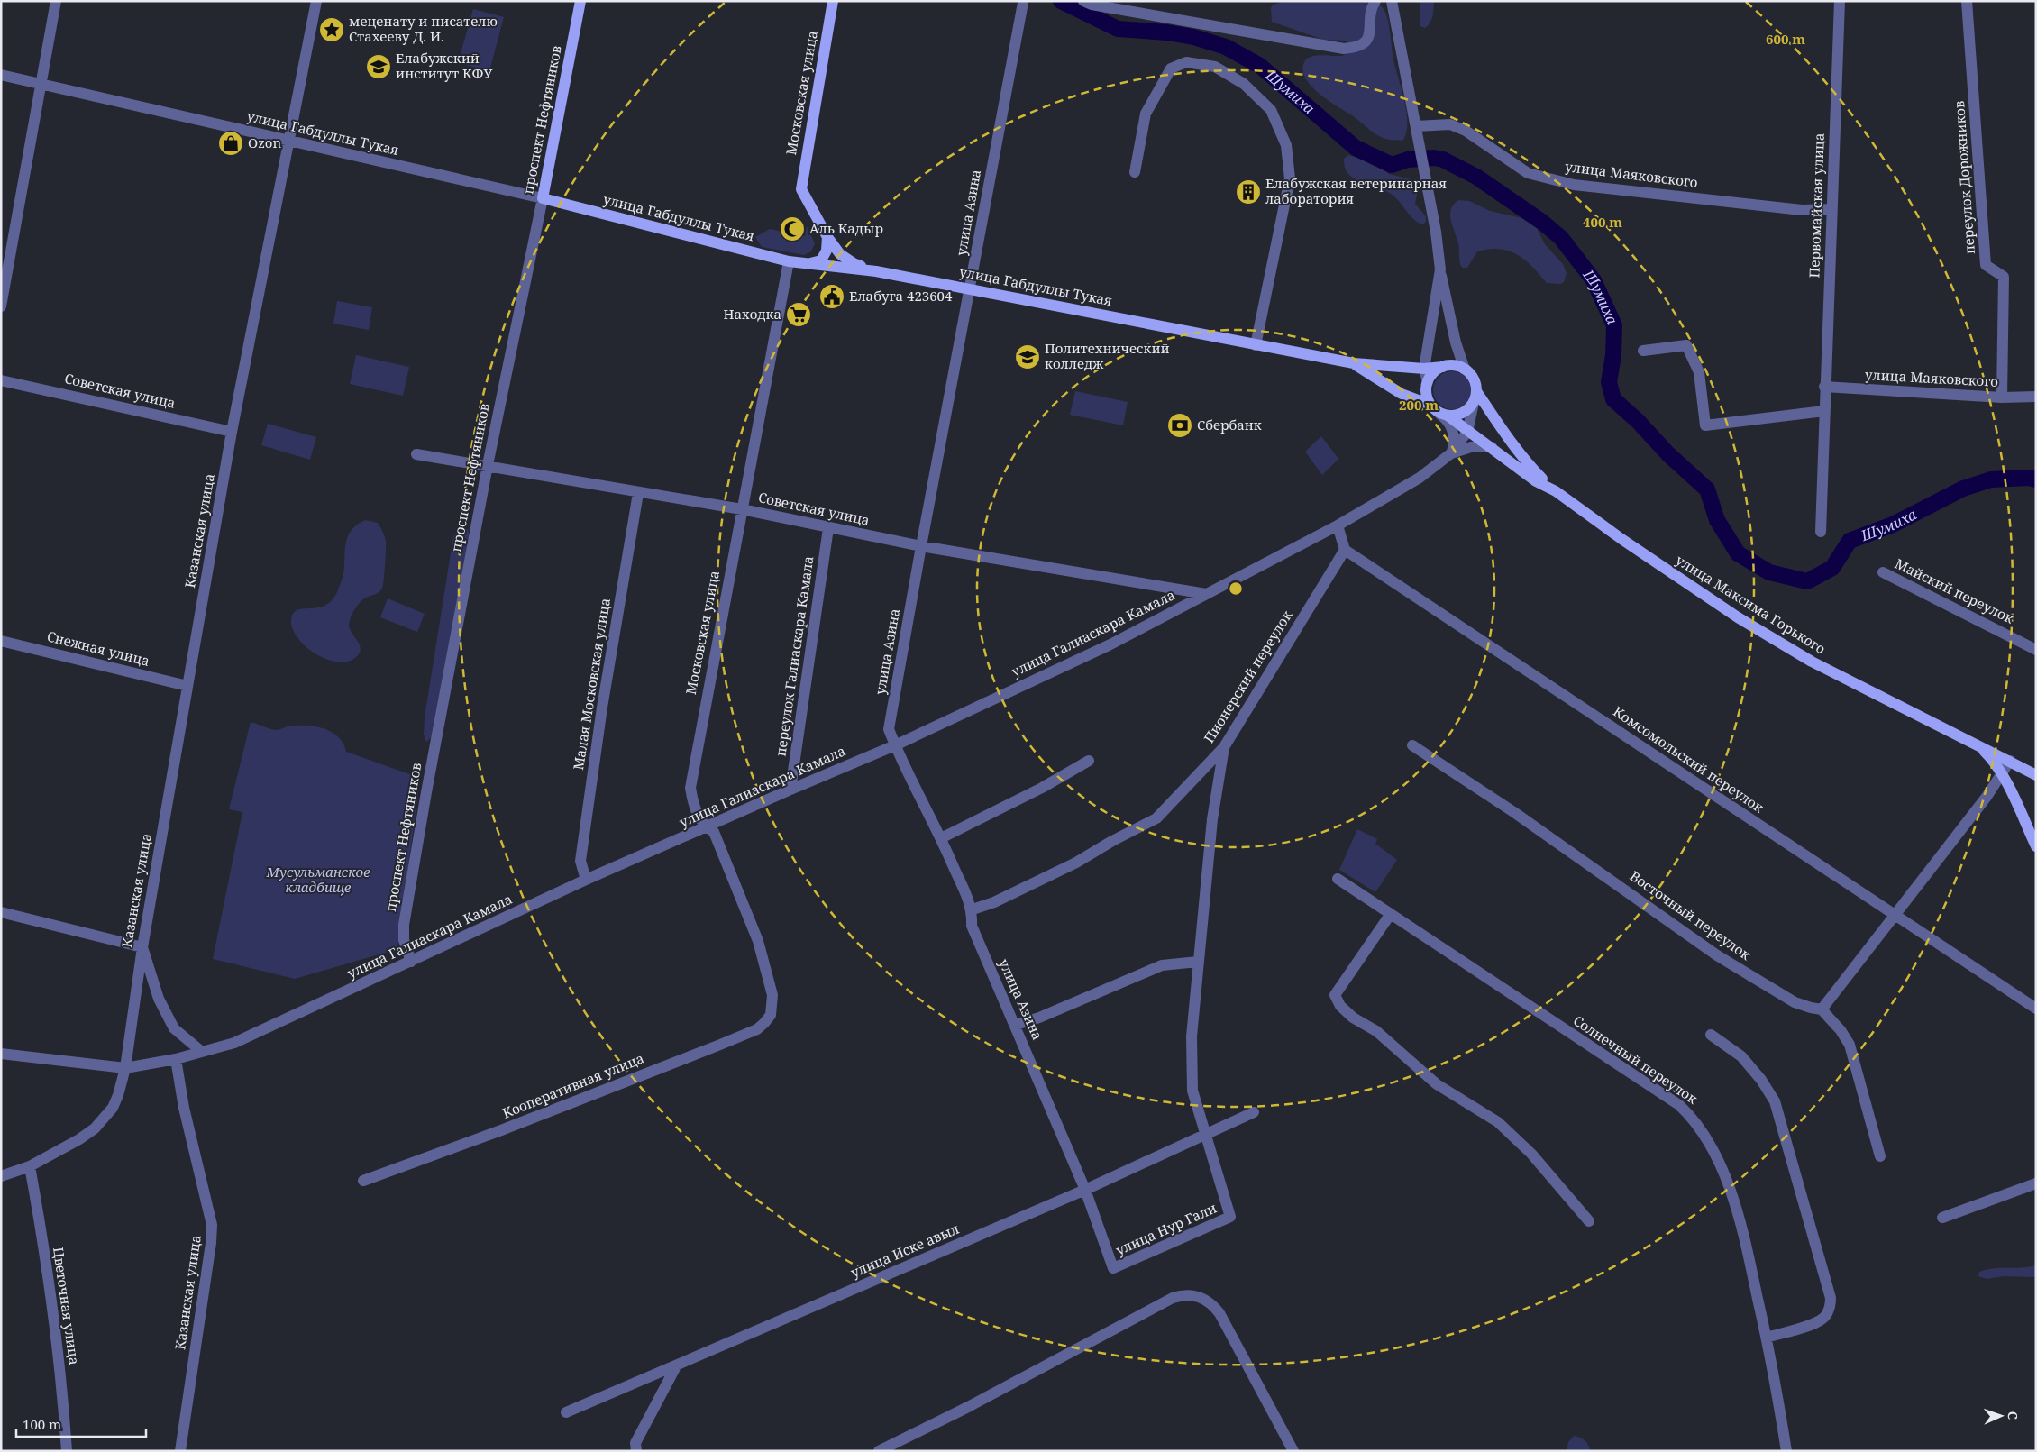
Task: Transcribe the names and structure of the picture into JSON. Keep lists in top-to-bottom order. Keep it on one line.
{"streets":{"main road":["Московская улица","проспект Нефтяников","улица Габдуллы Тукая","улица Максима Горького"],"street":["улица Маяковского","переулок Дорожников","Первомайская улица","улица Азина","Советская улица","Казанская улица","Майский переулок","улица Галиаскара Камала","Снежная улица","переулок Галиаскара Камала","Пионерский переулок","Малая Московская улица","Комсомольский переулок","Восточный переулок","Солнечный переулок","Кооперативная улица","улица Нур Гали","улица Иске авыл","Цветочная улица"]},"crossings":[["Московская улица","улица Габдуллы Тукая"],["Московская улица","Советская улица"],["Московская улица","улица Галиаскара Камала"],["Московская улица","Кооперативная улица"],["проспект Нефтяников","улица Габдуллы Тукая"],["проспект Нефтяников","Советская улица"],["проспект Нефтяников","улица Галиаскара Камала"],["улица Габдуллы Тукая","улица Азина"],["улица Габдуллы Тукая","Казанская улица"],["улица Габдуллы Тукая","улица Максима Горького"],["улица Габдуллы Тукая","улица Галиаскара Камала"],["улица Маяковского","переулок Дорожников"],["улица Маяковского","Первомайская улица"],["улица Азина","Советская улица"],["улица Азина","улица Галиаскара Камала"],["улица Азина","Пионерский переулок"],["улица Азина","улица Нур Гали"],["улица Азина","улица Иске авыл"],["Советская улица","Казанская улица"],["Советская улица","улица Галиаскара Камала"],["Советская улица","переулок Галиаскара Камала"],["Советская улица","Малая Московская улица"],["Казанская улица","улица Галиаскара Камала"],["Казанская улица","Снежная улица"],["Казанская улица","Цветочная улица"],["улица Максима Горького","улица Галиаскара Камала"],["улица Галиаскара Камала","переулок Галиаскара Камала"],["улица Галиаскара Камала","Малая Московская улица"],["Пионерский переулок","Комсомольский переулок"],["улица Нур Гали","улица Иске авыл"]],"water":["Шумиха"],"parks":["Мусульманское кладбище"],"places":{"place":["меценату и писателю Стахееву Д. И."],"school or university":["Елабужский институт КФУ","Политехнический колледж"],"shop":["Ozon"],"building":["Елабужская ветеринарная лаборатория"],"mosque":["Аль Кадыр"],"public building":["Елабуга 423604"],"supermarket":["Находка"],"bank":["Сбербанк"]},"scale_bar":"100 m","north":"right","rings":["600 m","400 m","200 m"]}
